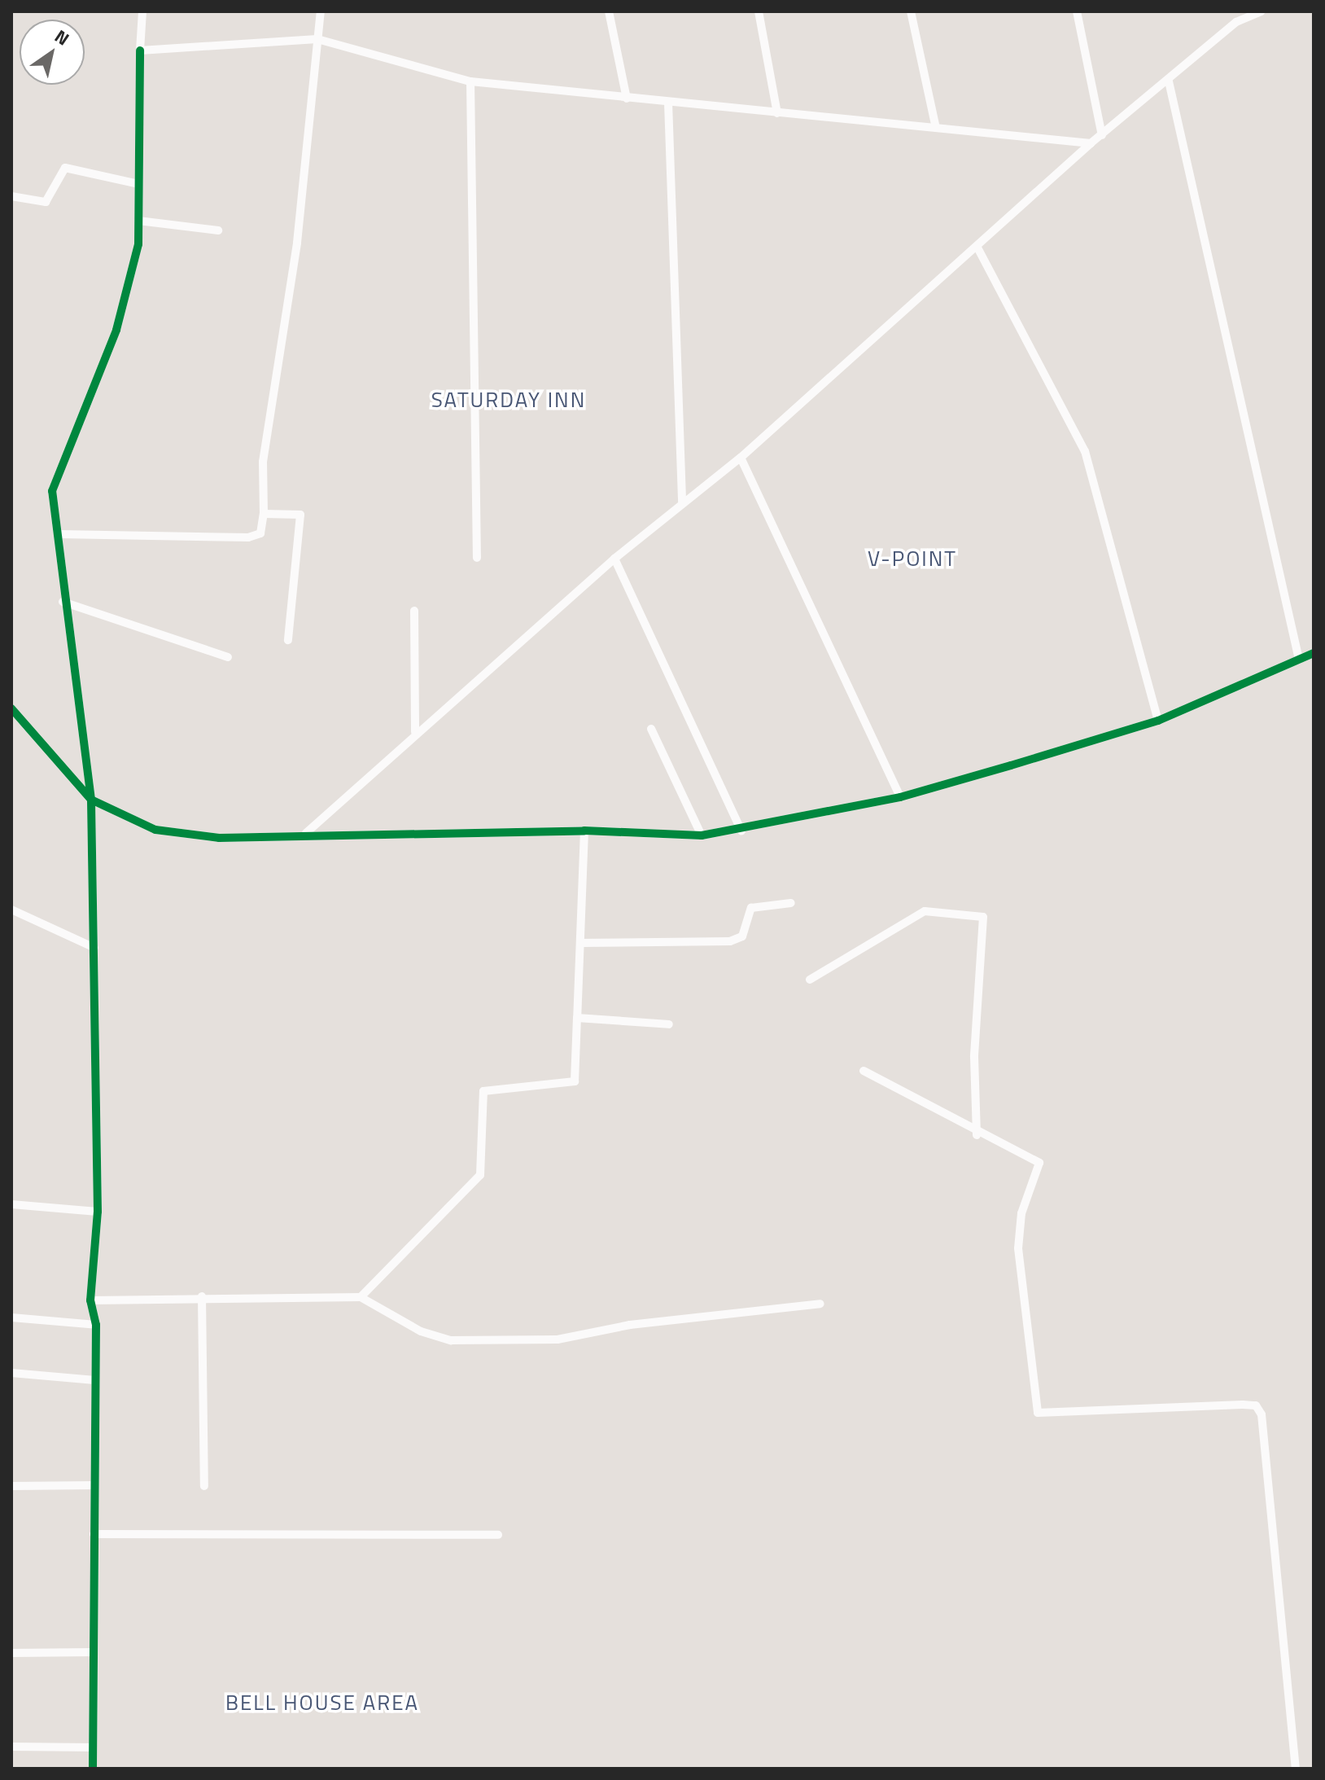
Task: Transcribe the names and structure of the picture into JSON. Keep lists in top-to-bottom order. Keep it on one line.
{"districts":["SATURDAY INN","V-POINT","BELL HOUSE AREA"],"north":"top right"}
